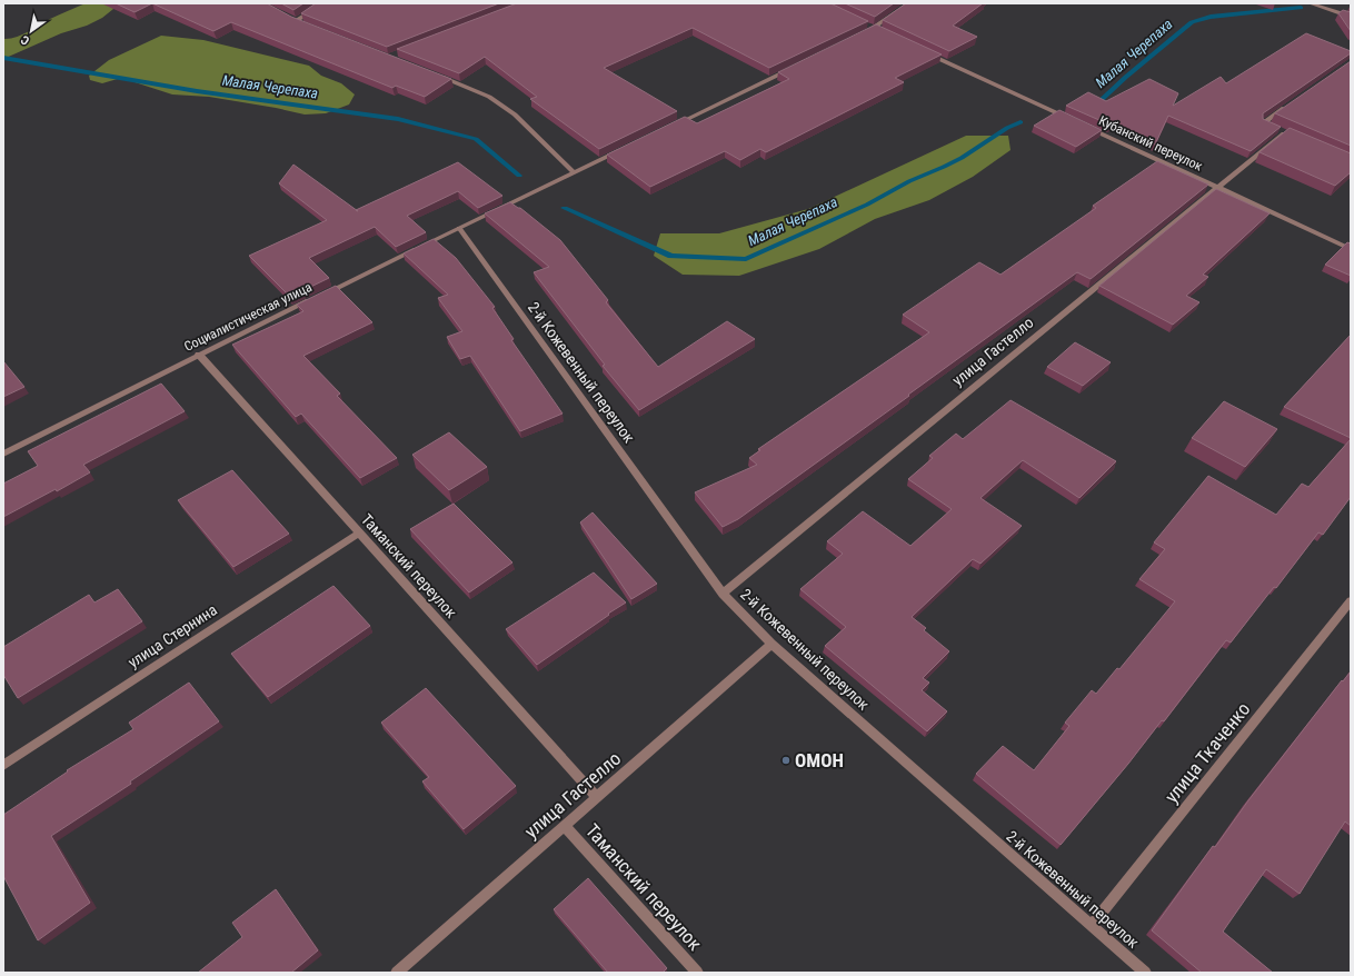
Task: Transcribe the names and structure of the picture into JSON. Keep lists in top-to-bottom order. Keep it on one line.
{"streets":{"street":["Кубанский переулок","Социалистическая улица","улица Гастелло","2-й Кожевенный переулок","Таманский переулок","улица Стернина","улица Ткаченко"]},"crossings":[["Кубанский переулок","улица Гастелло"],["Социалистическая улица","2-й Кожевенный переулок"],["Социалистическая улица","Таманский переулок"],["улица Гастелло","2-й Кожевенный переулок"],["улица Гастелло","Таманский переулок"],["2-й Кожевенный переулок","улица Ткаченко"],["Таманский переулок","улица Стернина"]],"water":["Малая Черепаха"],"places":["ОМОН"],"north":"bottom left"}
